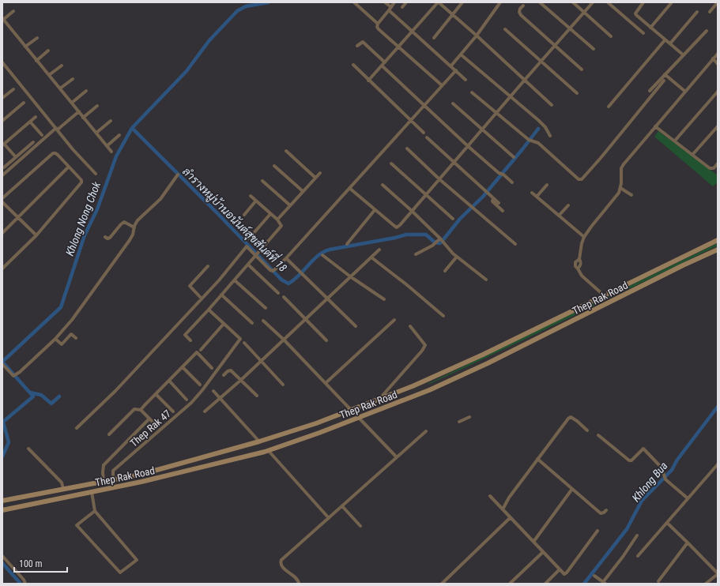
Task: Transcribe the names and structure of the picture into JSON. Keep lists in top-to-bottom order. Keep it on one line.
{"streets":{"main road":["Thep Rak Road"],"street":["Thep Rak 47"]},"crossings":[["Thep Rak Road","Thep Rak 47"]],"water":["Khlong Nong Chok","ลำรางหมู่บ้านอนันต์สุขสันต์ที่ 18","Khlong Bua"],"scale_bar":"100 m"}
